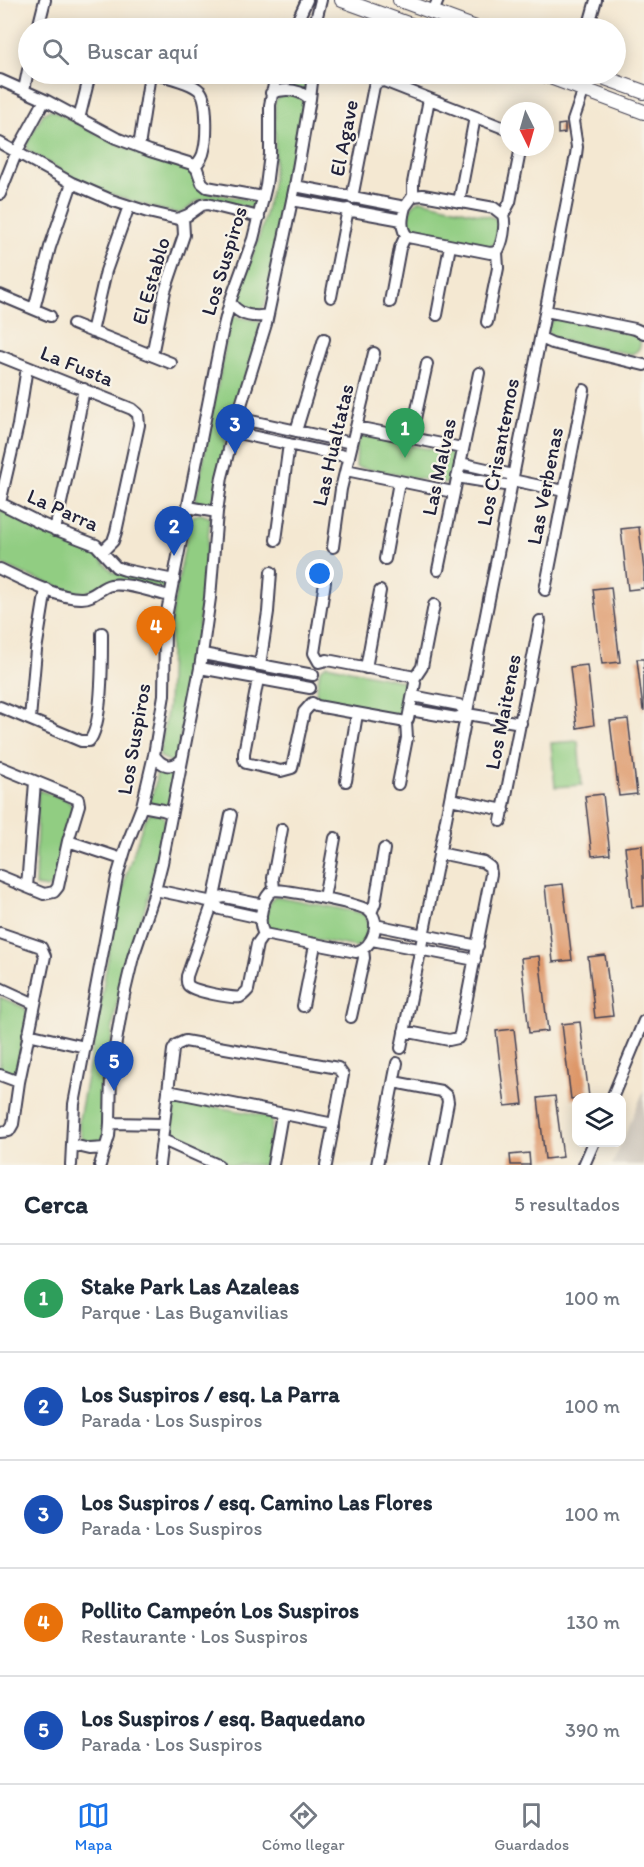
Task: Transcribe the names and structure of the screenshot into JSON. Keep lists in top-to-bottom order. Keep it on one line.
{"streets":{"street":["El Agave","Los Suspiros","El Establo","La Fusta","Las Hualtatas","Los Crisantemos","Las Malvas","Las Verbenas","La Parra","Los Maitenes"]},"crossings":[["Los Suspiros","La Parra"],["La Fusta","La Parra"],["Los Crisantemos","Los Maitenes"]],"north":"bottom","page":{"search":"Buscar aquí","pins":["3","1","2","4","5"],"heading":["Cerca","5 resultados"],"list":[{"mark":"1","name":"Stake Park Las Azaleas","note":"Parque · Las Buganvilias","value":"100 m"},{"mark":"2","name":"Los Suspiros / esq. La Parra","note":"Parada · Los Suspiros","value":"100 m"},{"mark":"3","name":"Los Suspiros / esq. Camino Las Flores","note":"Parada · Los Suspiros","value":"100 m"},{"mark":"4","name":"Pollito Campeón Los Suspiros","note":"Restaurante · Los Suspiros","value":"130 m"},{"mark":"5","name":"Los Suspiros / esq. Baquedano","note":"Parada · Los Suspiros","value":"390 m"}],"nav":["Mapa","Cómo llegar","Guardados"]}}
